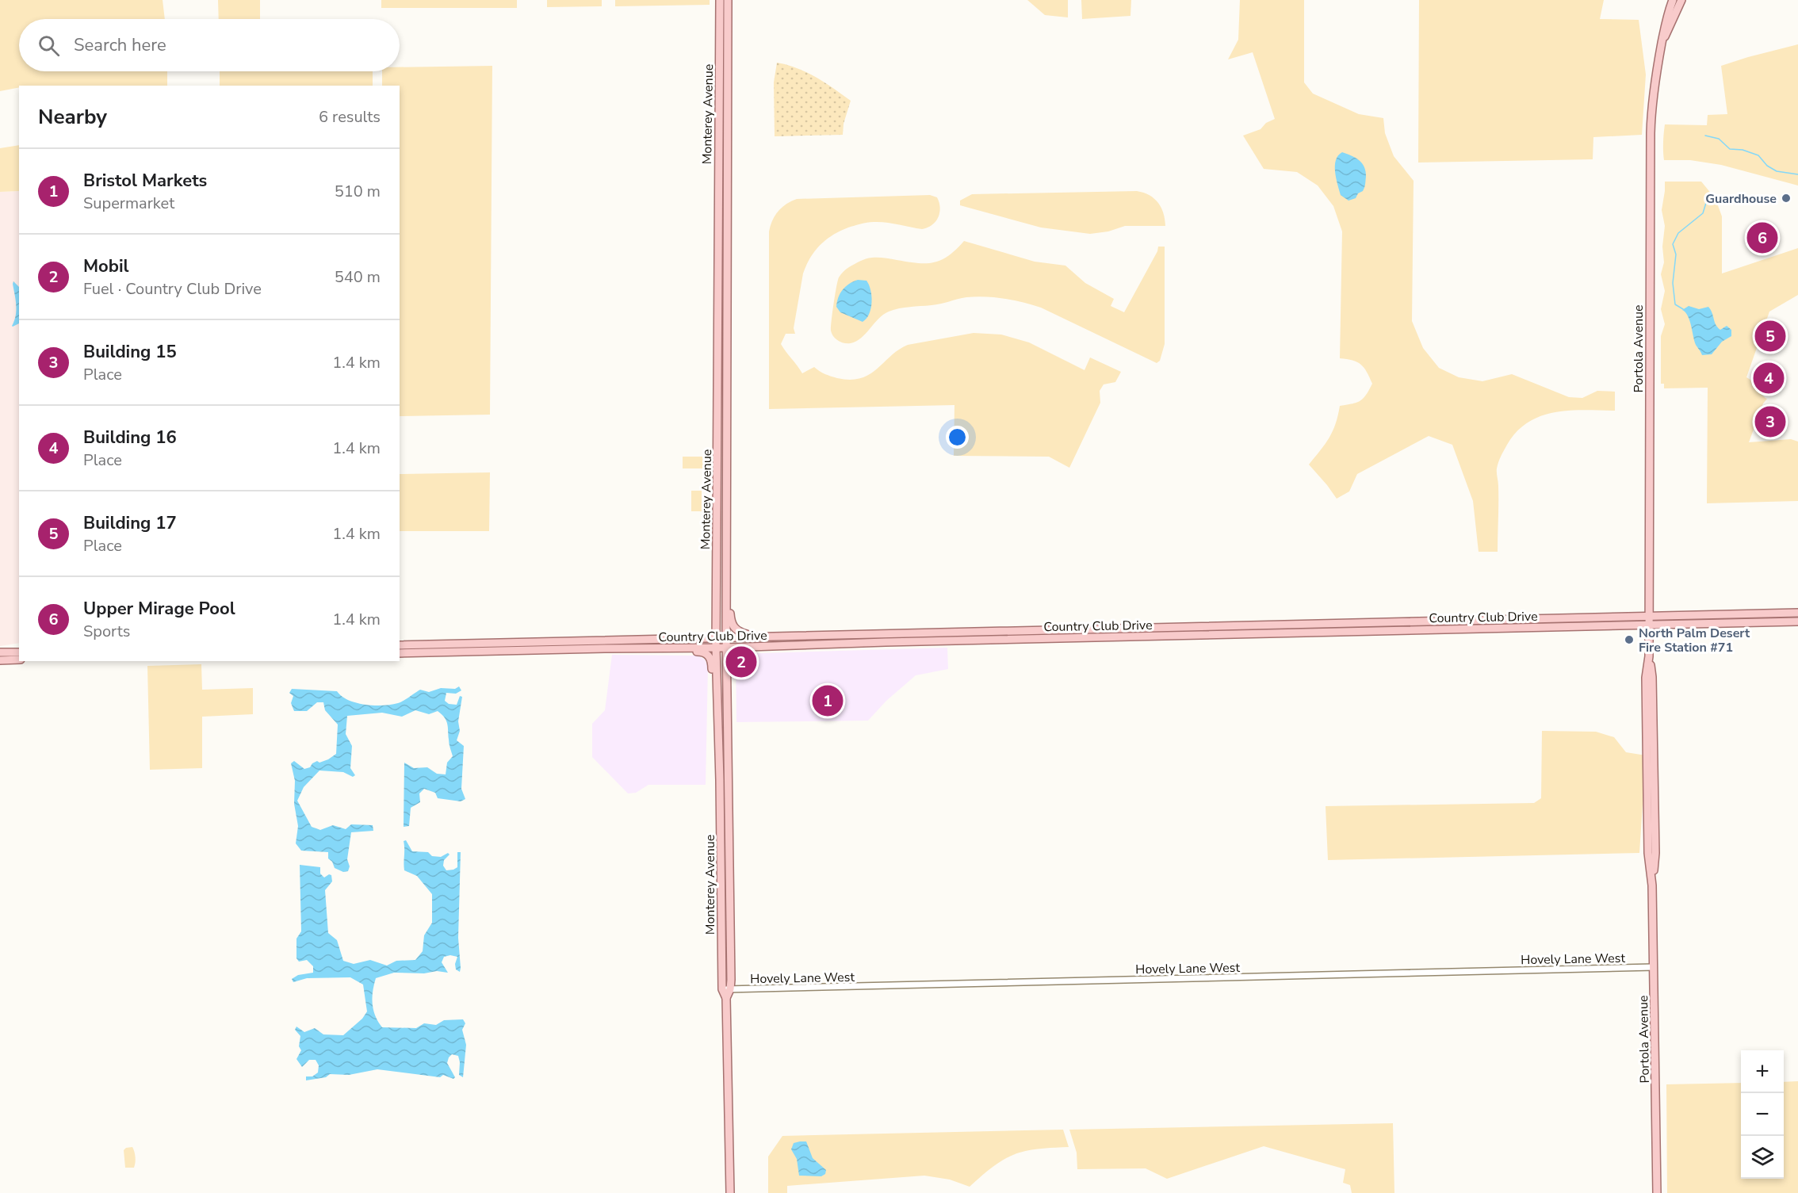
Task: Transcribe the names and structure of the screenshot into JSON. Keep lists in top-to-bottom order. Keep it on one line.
{"streets":{"main road":["Monterey Avenue","Portola Avenue","Country Club Drive"],"street":["Hovely Lane West"]},"crossings":[["Monterey Avenue","Country Club Drive"],["Monterey Avenue","Hovely Lane West"],["Portola Avenue","Country Club Drive"],["Portola Avenue","Hovely Lane West"]],"places":["Guardhouse","North Palm Desert Fire Station #71"],"page":{"search":"Search here","heading":["Nearby","6 results"],"list":[{"mark":"1","name":"Bristol Markets","note":"Supermarket","value":"510 m"},{"mark":"2","name":"Mobil","note":"Fuel · Country Club Drive","value":"540 m"},{"mark":"3","name":"Building 15","note":"Place","value":"1.4 km"},{"mark":"4","name":"Building 16","note":"Place","value":"1.4 km"},{"mark":"5","name":"Building 17","note":"Place","value":"1.4 km"},{"mark":"6","name":"Upper Mirage Pool","note":"Sports","value":"1.4 km"}],"pins":["6","5","4","3","2","1"],"map_buttons":["+","−"]}}
